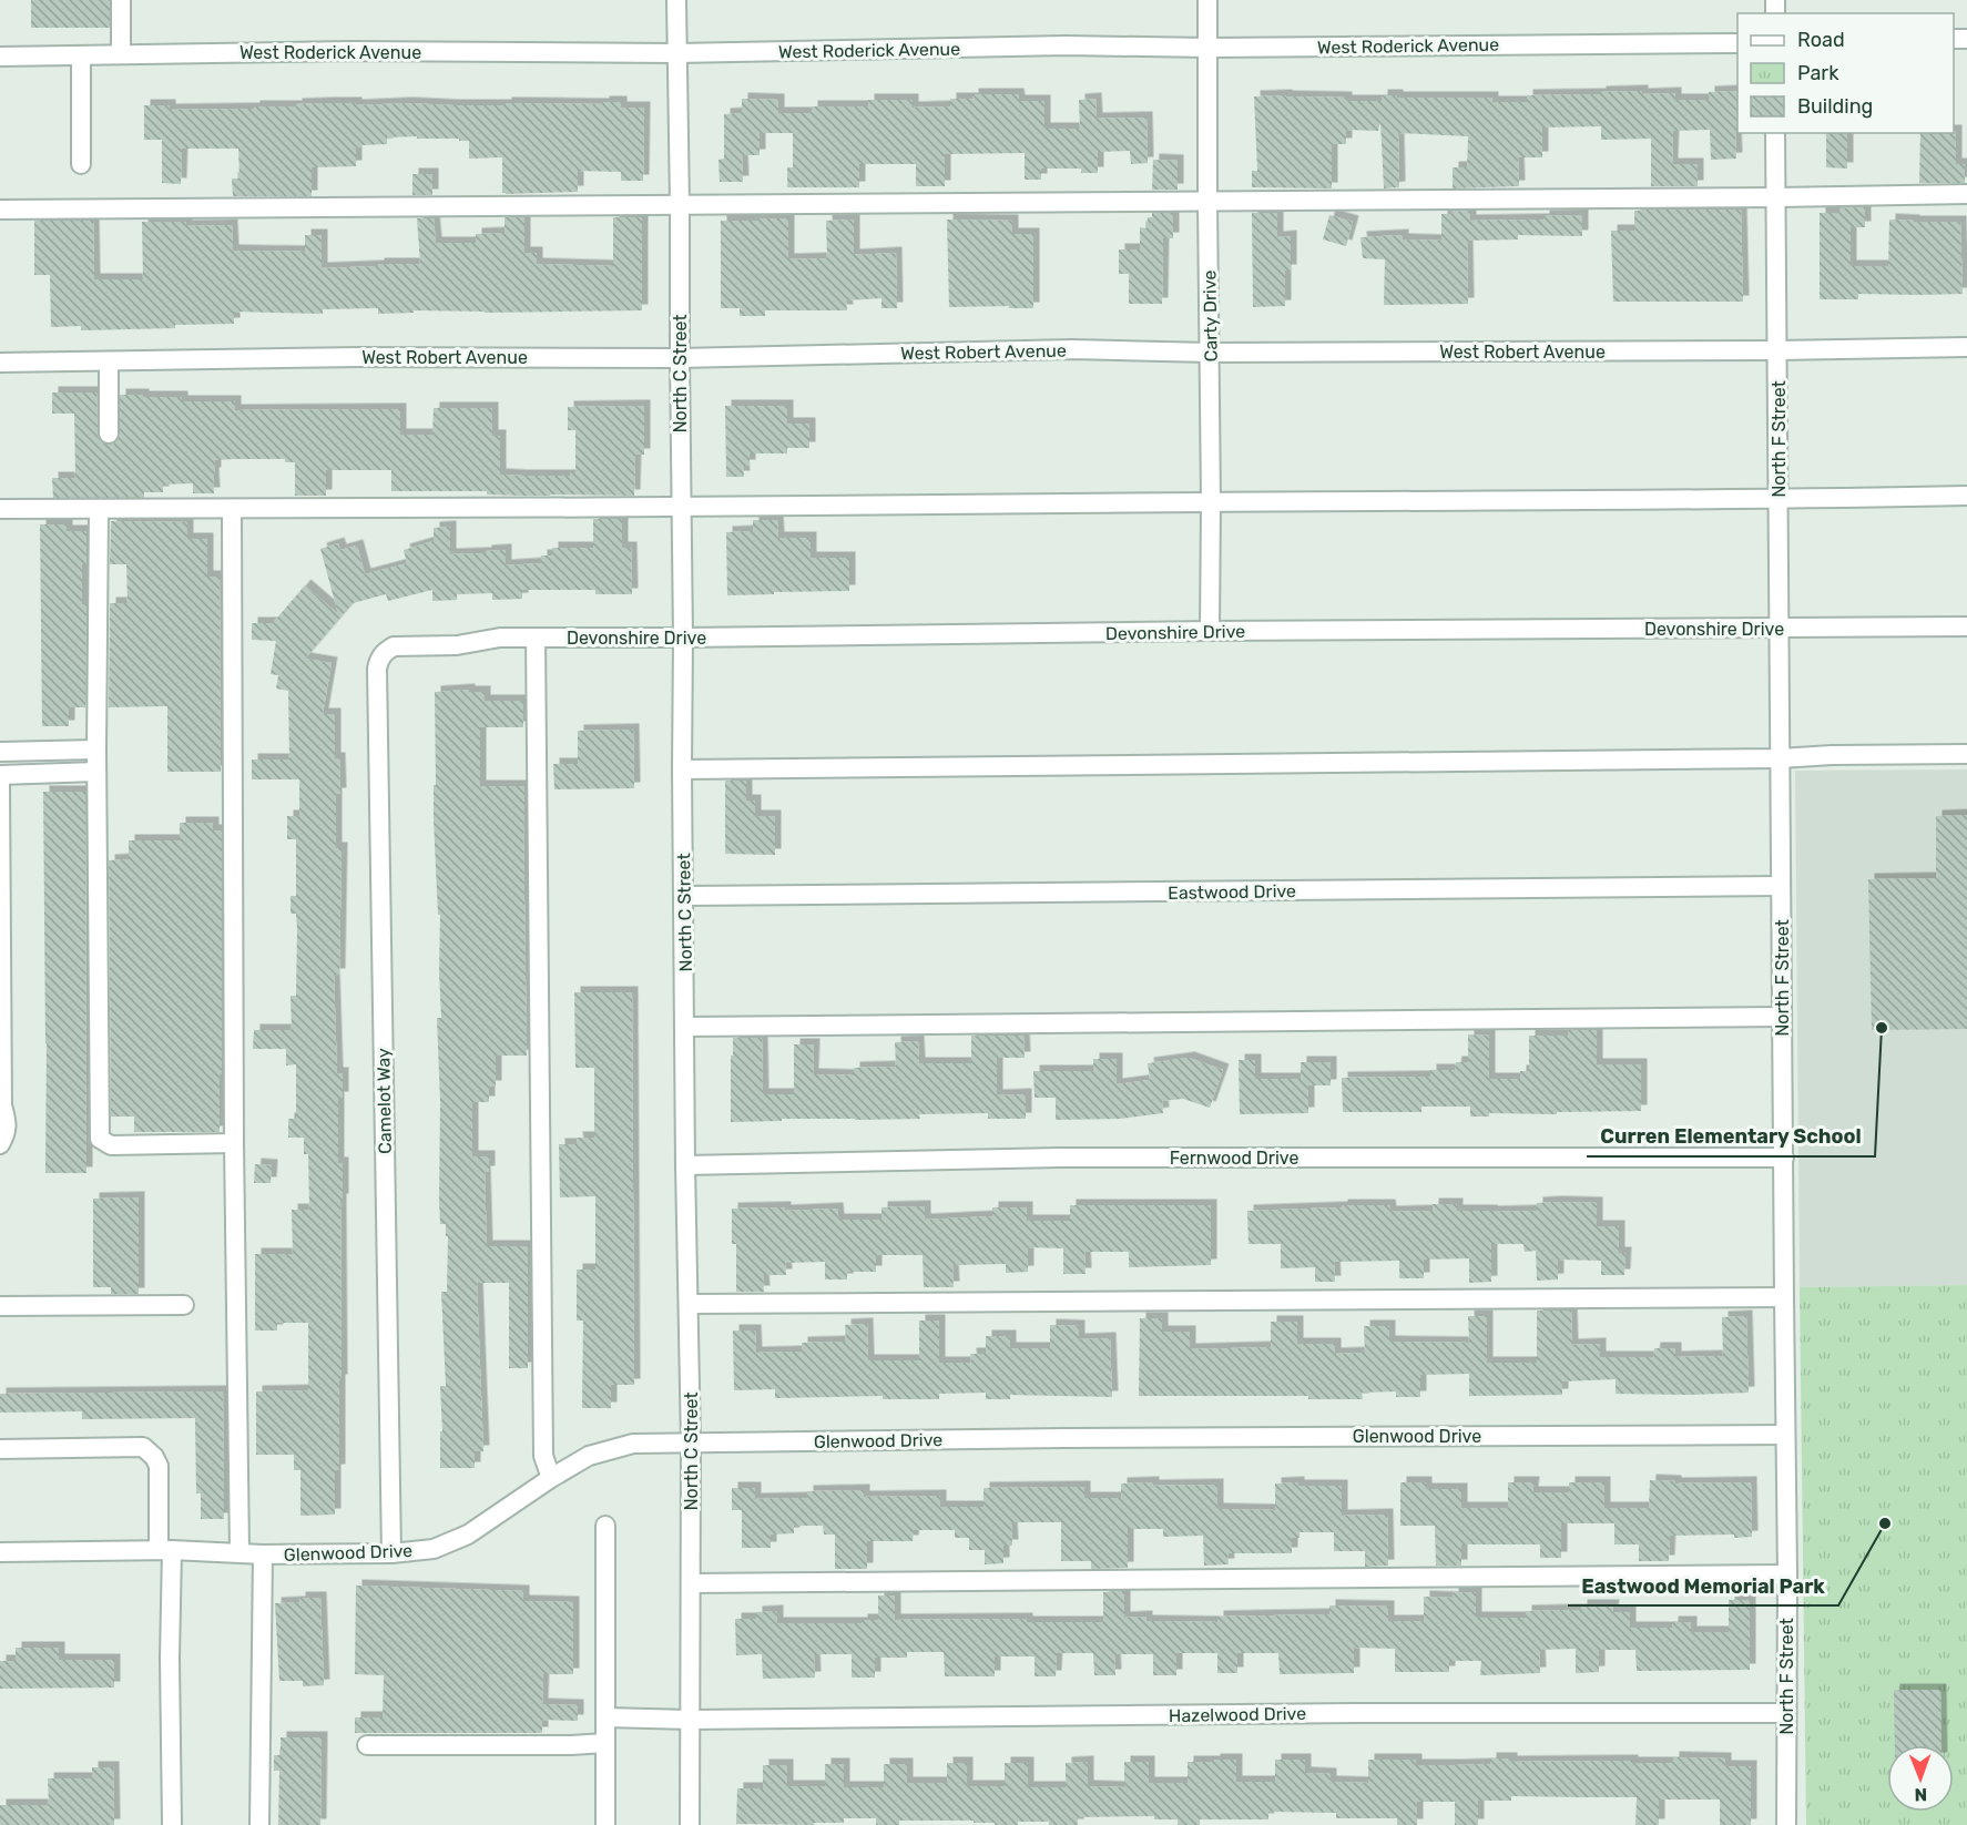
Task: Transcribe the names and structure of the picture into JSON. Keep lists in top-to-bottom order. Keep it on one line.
{"streets":{"street":["West Roderick Avenue","Carty Drive","West Robert Avenue","North C Street","North F Street","Devonshire Drive","Eastwood Drive","Camelot Way","Fernwood Drive","Glenwood Drive","Hazelwood Drive"]},"crossings":[["West Roderick Avenue","Carty Drive"],["West Roderick Avenue","North C Street"],["Carty Drive","West Robert Avenue"],["Carty Drive","Devonshire Drive"],["West Robert Avenue","North C Street"],["West Robert Avenue","North F Street"],["North C Street","Devonshire Drive"],["North C Street","Eastwood Drive"],["North C Street","Fernwood Drive"],["North C Street","Glenwood Drive"],["North C Street","Hazelwood Drive"],["North F Street","Devonshire Drive"],["North F Street","Eastwood Drive"],["North F Street","Fernwood Drive"],["North F Street","Glenwood Drive"],["North F Street","Hazelwood Drive"],["Devonshire Drive","Camelot Way"],["Camelot Way","Glenwood Drive"]],"places":["Curren Elementary School","Eastwood Memorial Park"],"legend":["Road","Park","Building"],"north":"bottom"}
